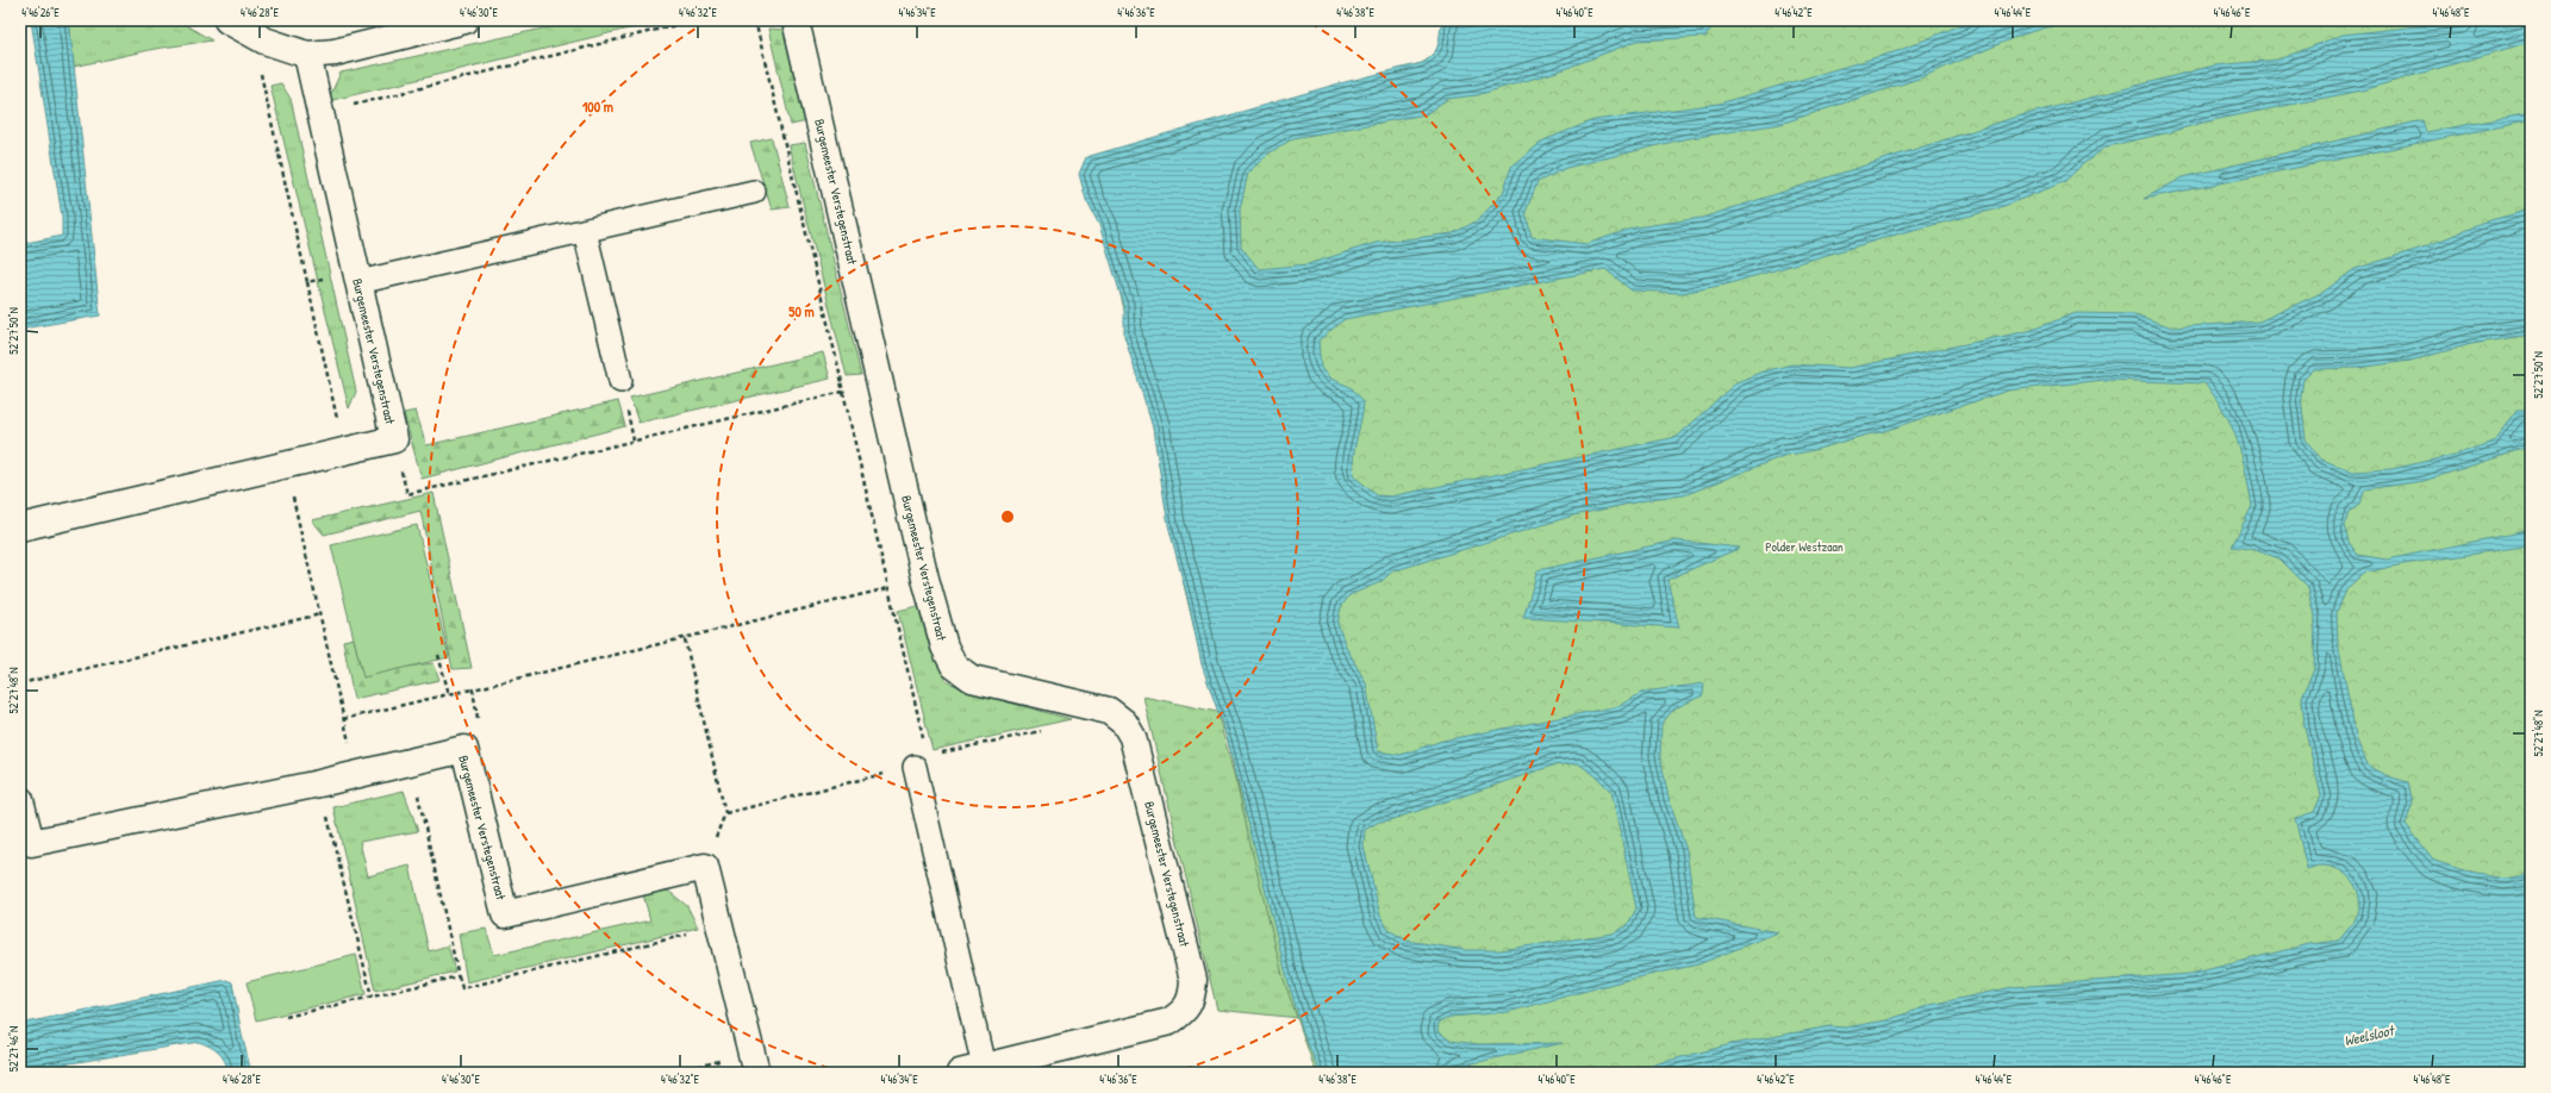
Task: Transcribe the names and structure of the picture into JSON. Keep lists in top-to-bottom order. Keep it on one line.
{"streets":{"street":["Burgemeester Verstegenstraat"]},"water":["Weelsloot"],"parks":["Polder Westzaan"],"coordinates":["4°46'26\"E","4°46'28\"E","4°46'30\"E","4°46'32\"E","4°46'34\"E","4°46'36\"E","4°46'38\"E","4°46'40\"E","4°46'42\"E","4°46'44\"E","4°46'46\"E","4°46'48\"E","52°27'50\"N","52°27'48\"N","52°27'46\"N"],"rings":["100 m","50 m"]}
